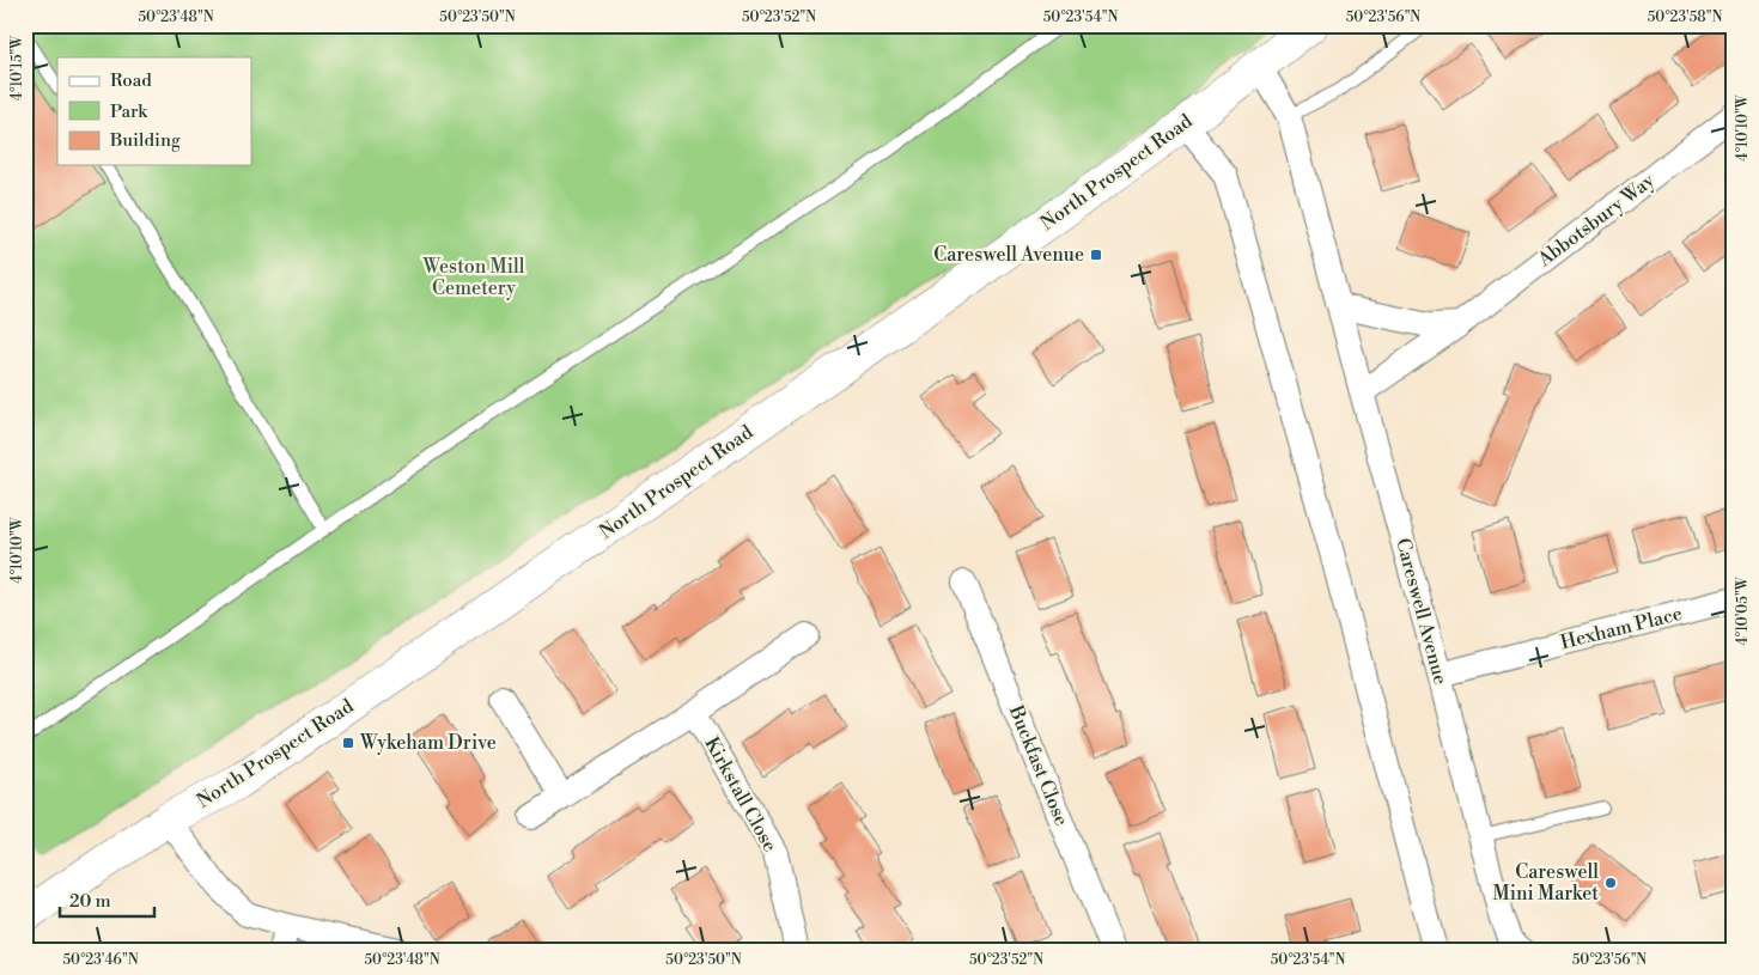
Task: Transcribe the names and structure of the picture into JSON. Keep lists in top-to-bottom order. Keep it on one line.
{"streets":{"street":["North Prospect Road","Abbotsbury Way","Careswell Avenue","Hexham Place","Buckfast Close","Kirkstall Close"]},"crossings":[["North Prospect Road","Careswell Avenue"],["Abbotsbury Way","Careswell Avenue"],["Careswell Avenue","Hexham Place"]],"parks":["Weston Mill Cemetery"],"places":{"transit":["Careswell Avenue","Wykeham Drive"],"other":["Careswell Mini Market"]},"legend":["Road","Park","Building"],"scale_bar":"20 m","coordinates":["50°23'48\"N","50°23'50\"N","50°23'52\"N","50°23'54\"N","50°23'56\"N","50°23'58\"N","4°10'15\"W","4°10'10\"W","4°10'05\"W","50°23'46\"N"]}
